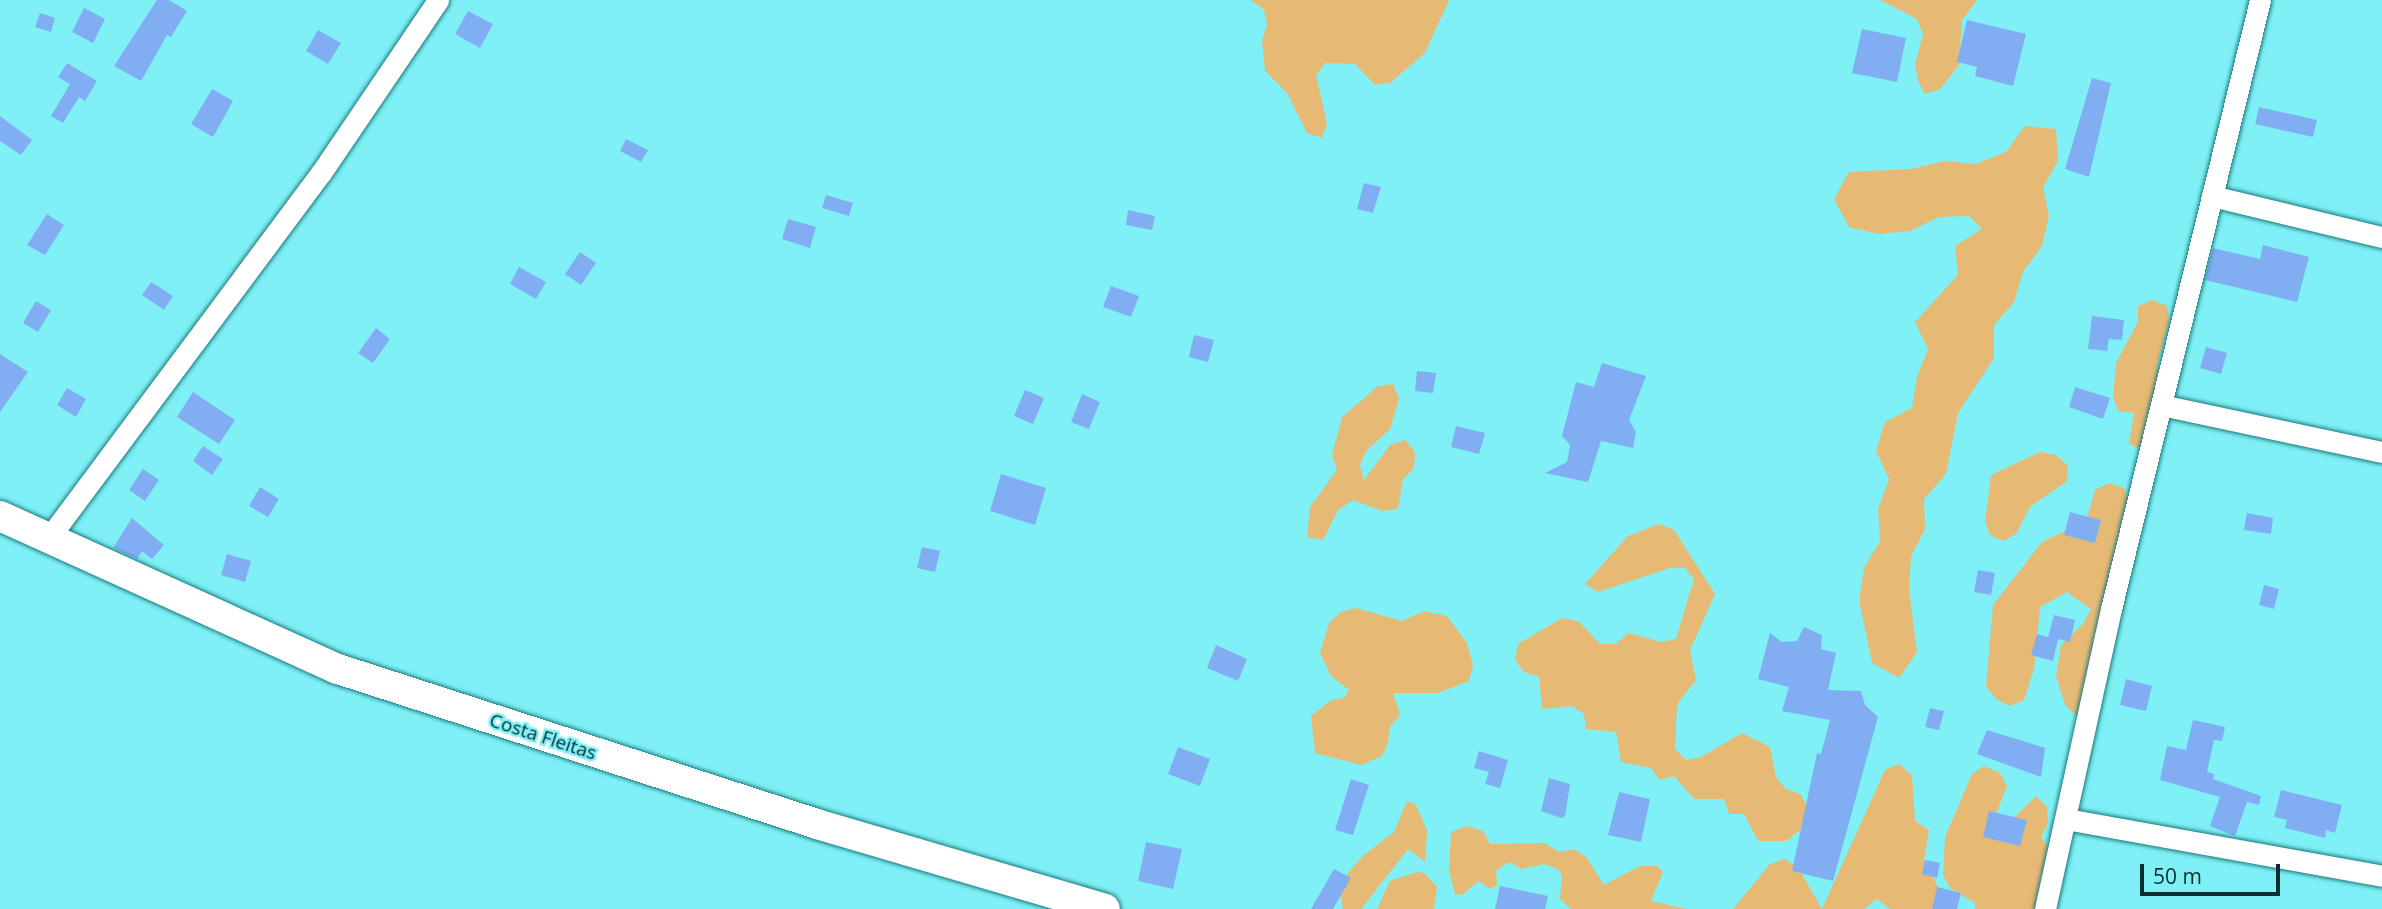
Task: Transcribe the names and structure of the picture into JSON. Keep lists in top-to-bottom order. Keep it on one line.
{"streets":{"main road":["Costa Fleitas"]},"scale_bar":"50 m"}
